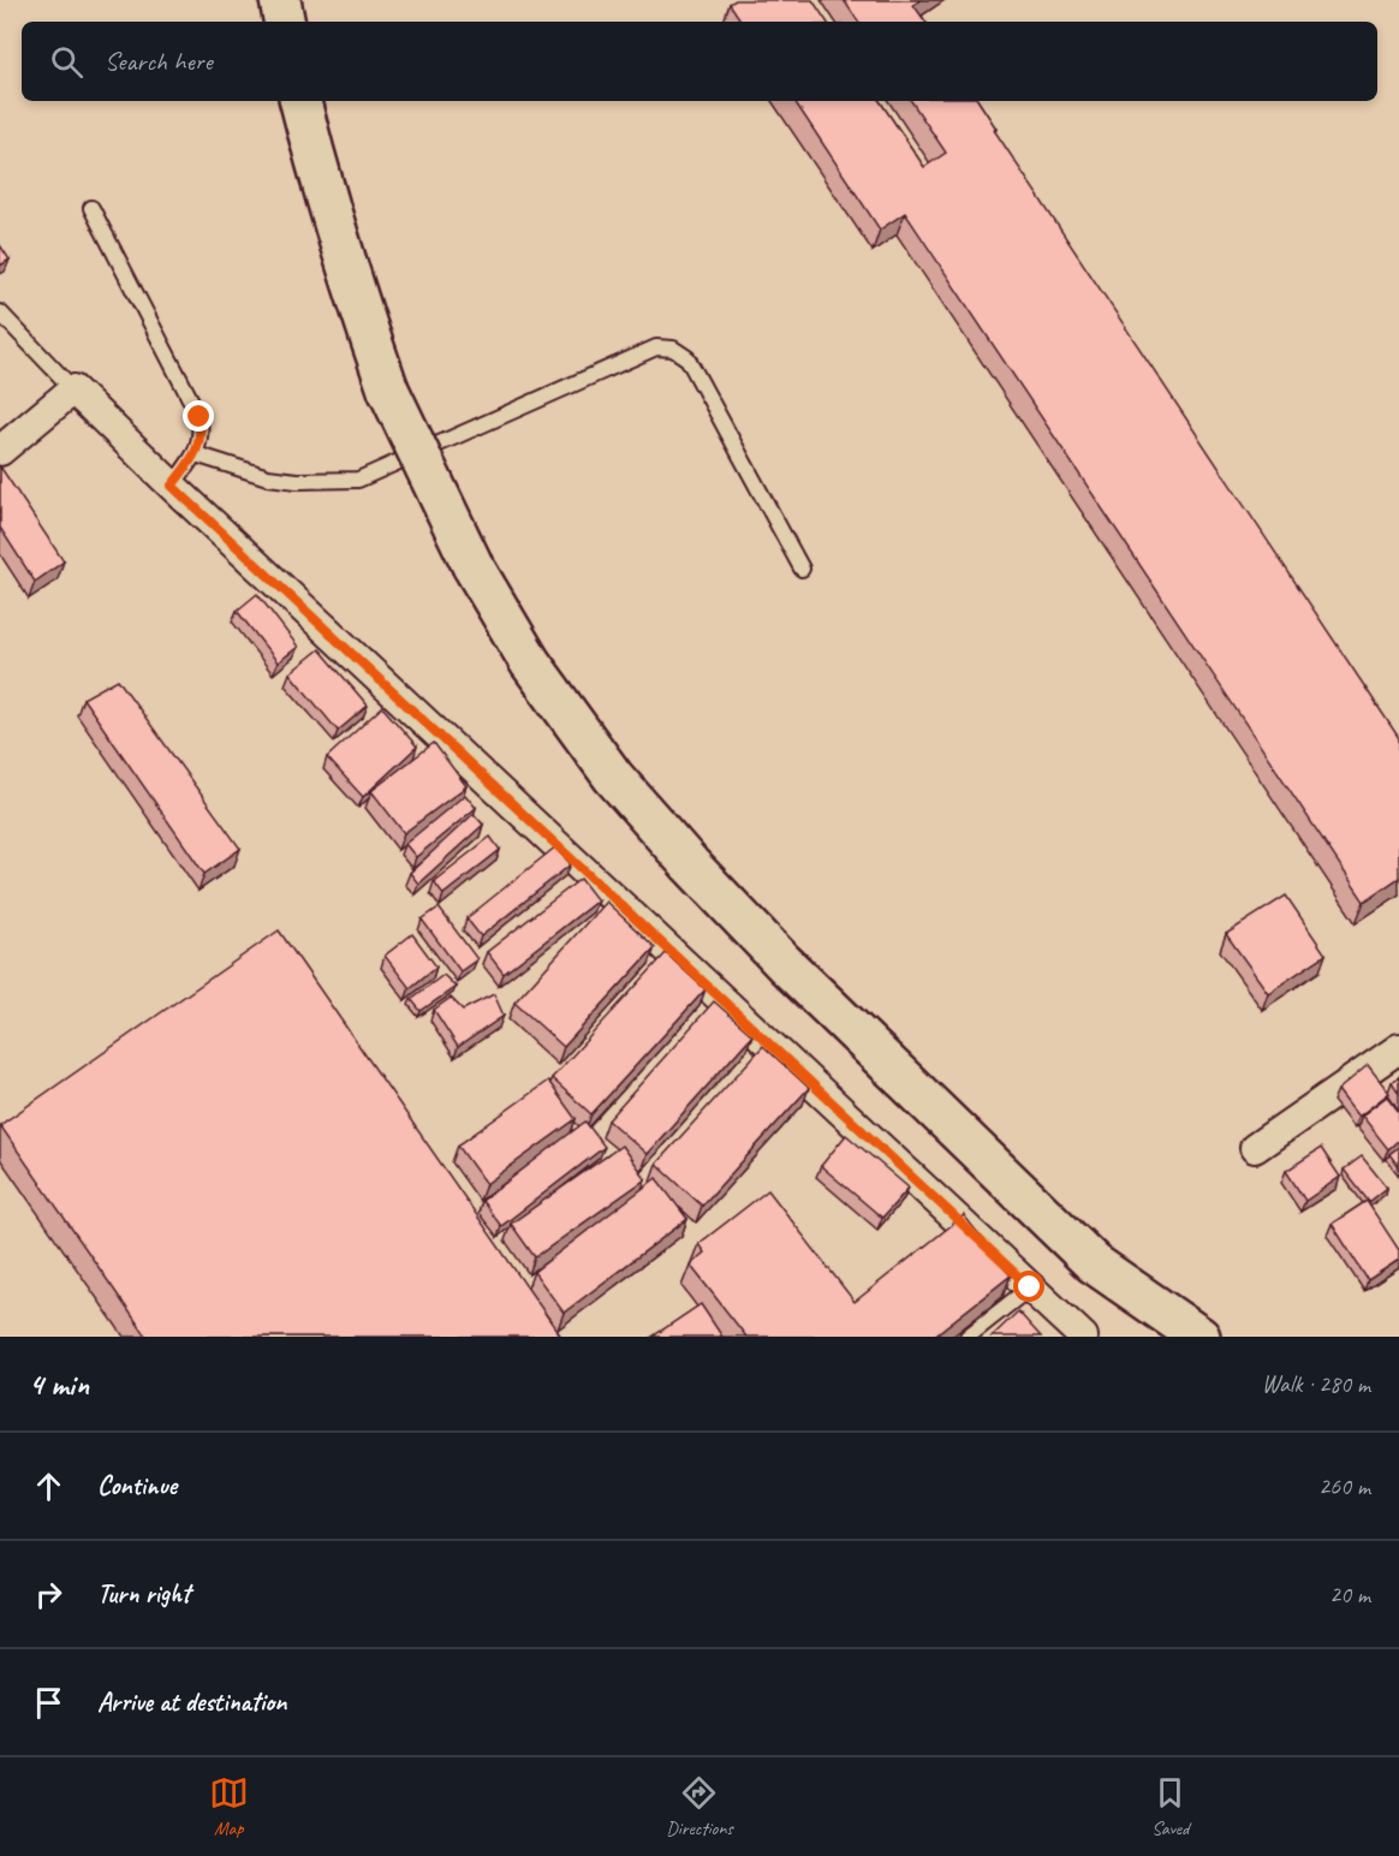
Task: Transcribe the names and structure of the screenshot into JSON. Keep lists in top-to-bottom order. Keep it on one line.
{"page":{"search":"Search here","heading":["4 min","Walk · 280 m"],"list":[["Continue","260 m"],["Turn right","20 m"],"Arrive at destination"],"nav":["Map","Directions","Saved"]}}
